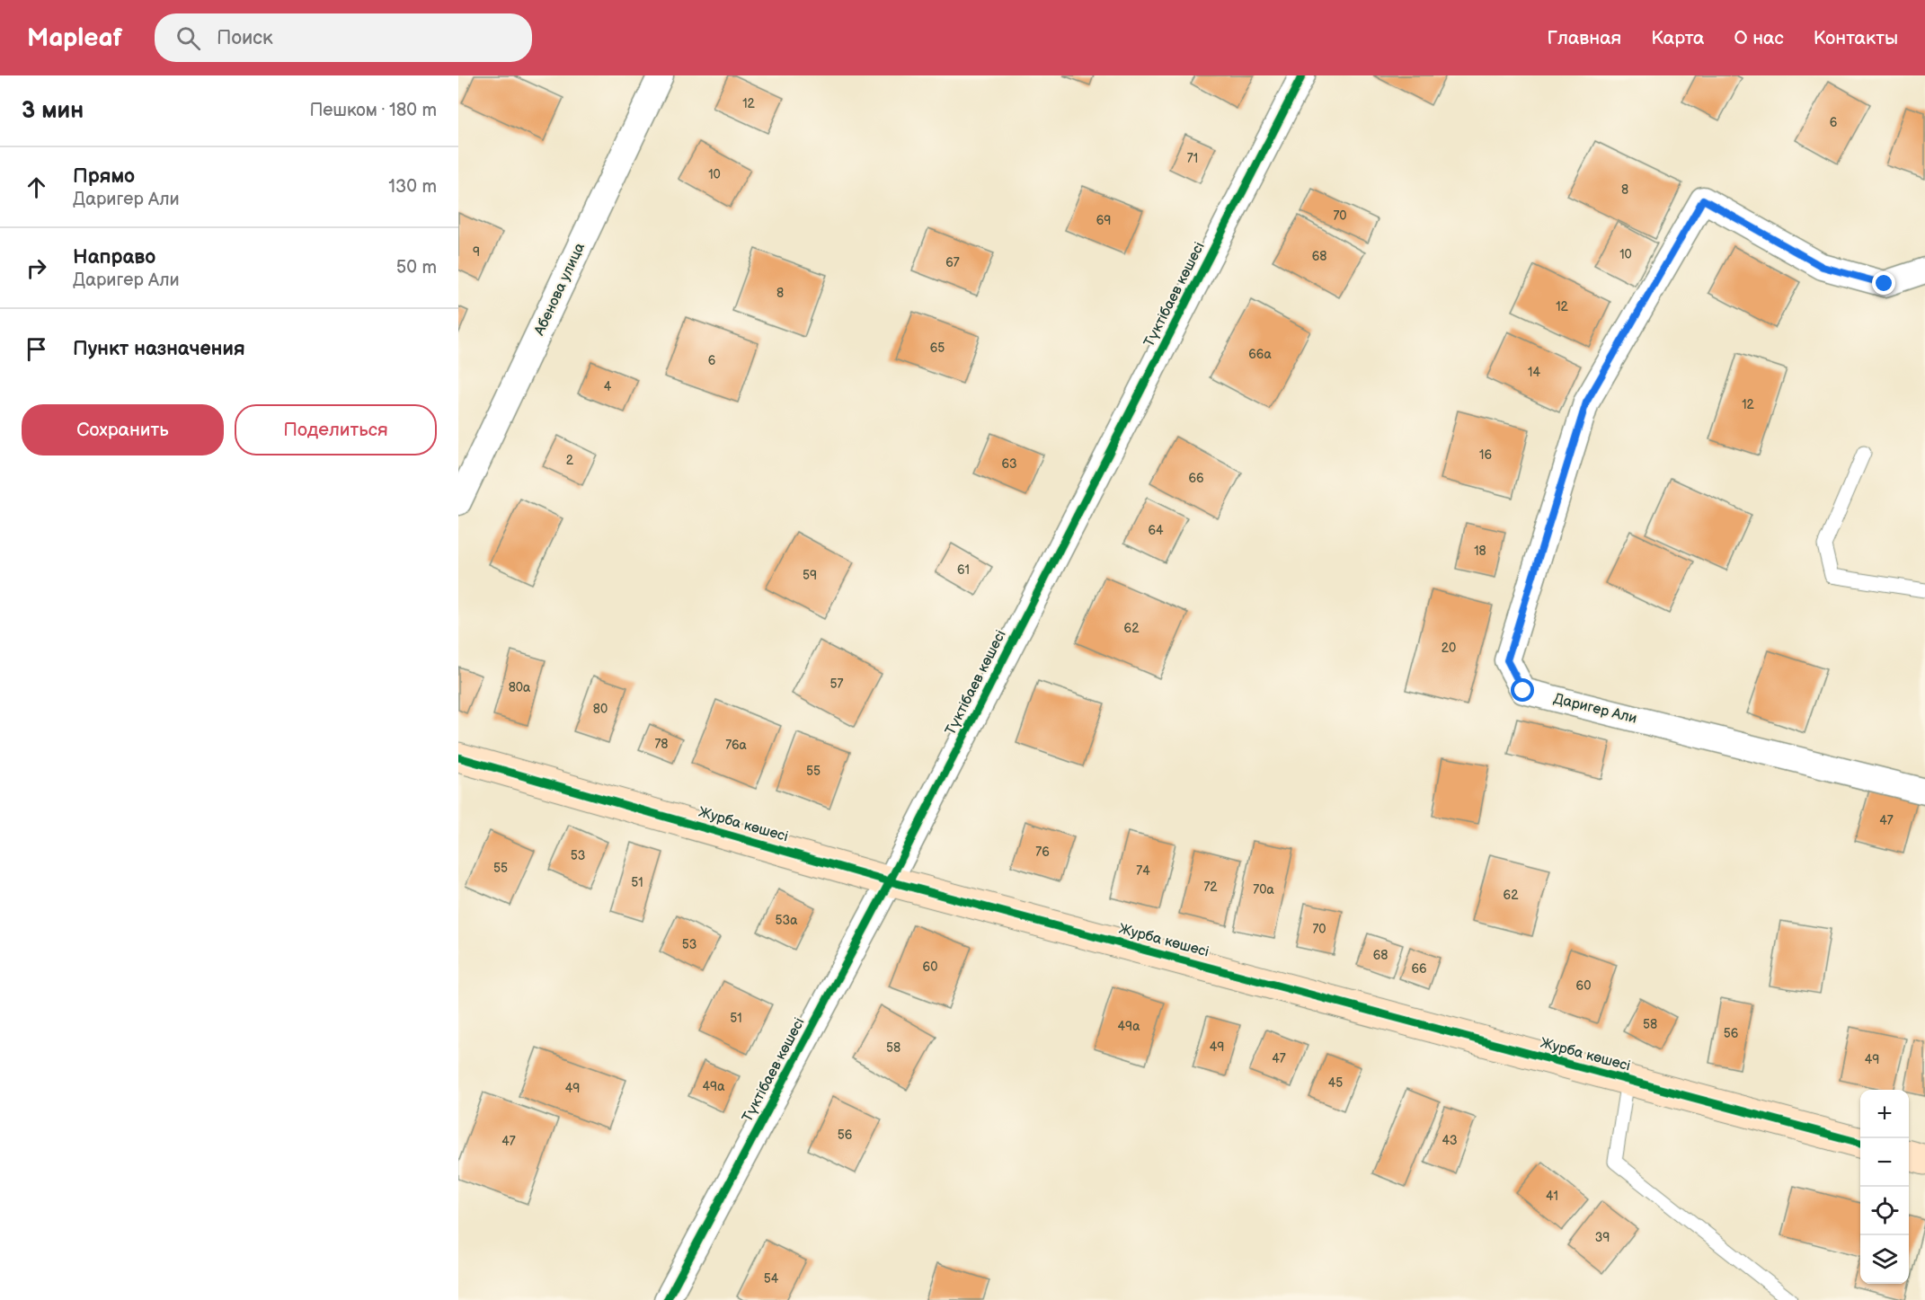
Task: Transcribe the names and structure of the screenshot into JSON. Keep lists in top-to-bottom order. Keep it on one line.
{"streets":{"street":["Абенова улица","Түктібаев көшесі","Даригер Али","Журба көшесі"]},"crossings":[["Түктібаев көшесі","Журба көшесі"]],"house_numbers":["12","6","71","10","8","70","69","9","10","68","67","8","12","65","66а","6","14","4","12","16","2","63","66","64","18","61","59","62","20","57","80а","80","78","76а","55","47","76","53","55","74","51","72","70а","62","53а","70","53","68","60","66","60","51","58","49а","56","49","58","47","49","45","49а","49","56","43","47","41","39","54"],"page":{"header":"Mapleaf","search":"Поиск","nav":["Главная","Карта","О нас","Контакты"],"heading":["3 мин","Пешком · 180 m"],"list":[["Прямо","Даригер Али","130 m"],["Направо","Даригер Али","50 m"],"Пункт назначения"],"buttons":["Сохранить","Поделиться"],"map_buttons":["+","−"]}}
